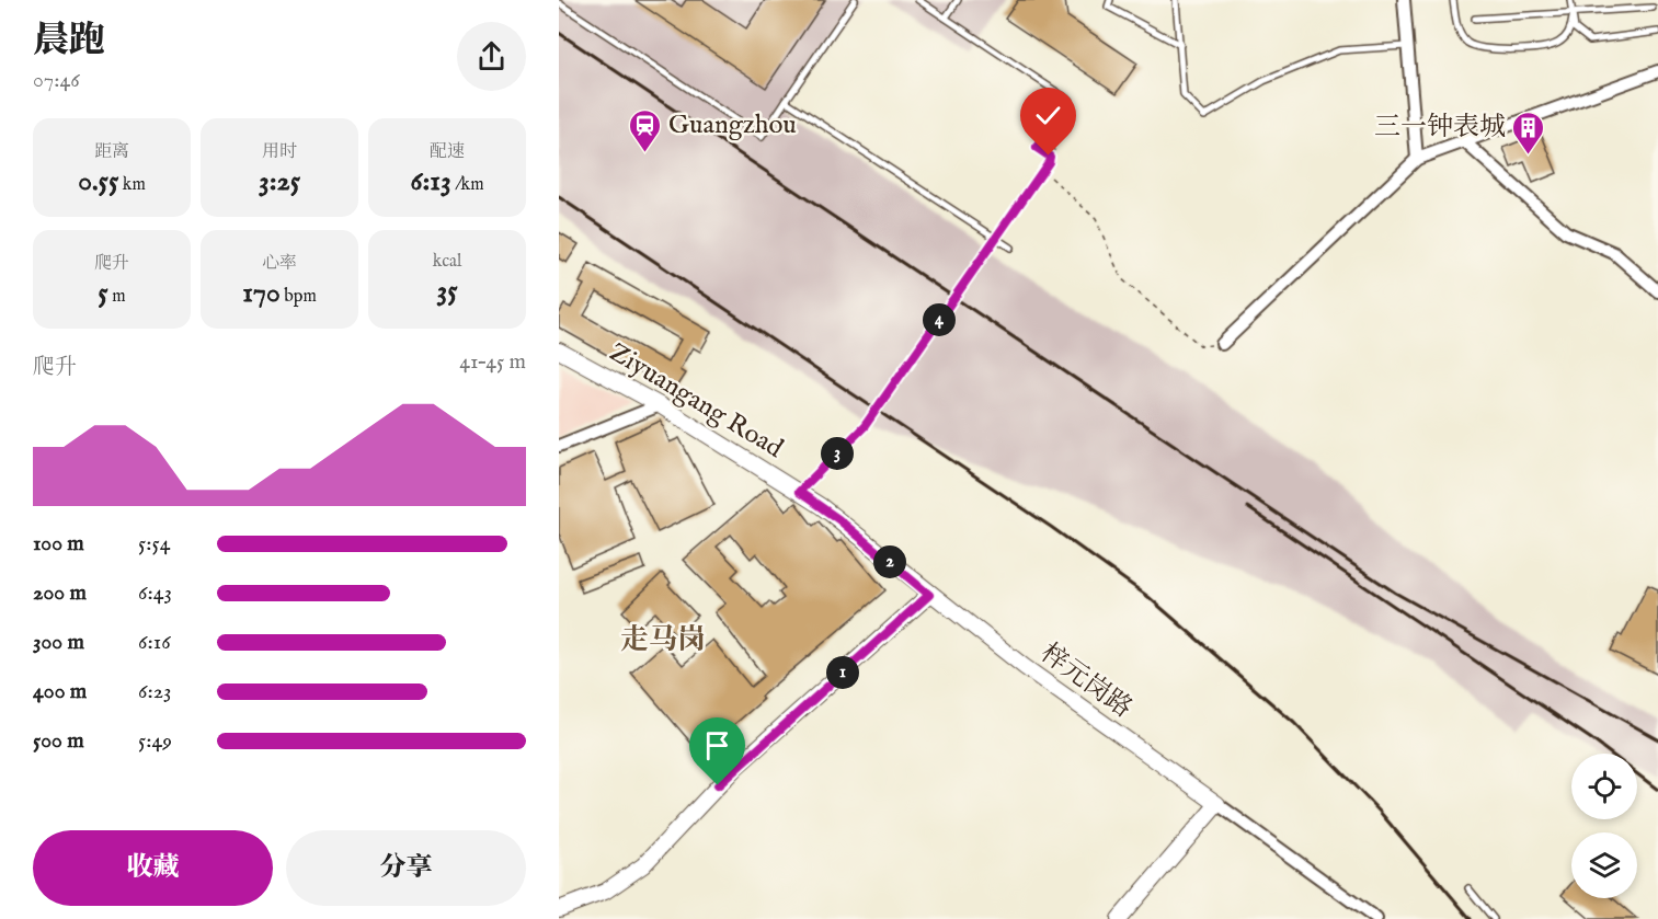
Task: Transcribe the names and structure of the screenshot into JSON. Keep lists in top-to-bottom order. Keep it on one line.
{"streets":{"street":["Ziyuangang Road","梓元岗路"]},"crossings":[["Ziyuangang Road","梓元岗路"]],"districts":["走马岗"],"places":{"station":["Guangzhou"],"building":["三一钟表城"]},"page":{"heading":["晨跑","07:46"],"stats":[["距离","0.55 km"],["用时","3:25"],["配速","6:13 /km"],["爬升","5 m"],["心率","170 bpm"],["kcal","35"]],"pins":["4","3","2","1"],"chart":["爬升","41–45 m"],"list":[{"name":"100 m","note":"5:54"},{"name":"200 m","note":"6:43"},{"name":"300 m","note":"6:16"},{"name":"400 m","note":"6:23"},{"name":"500 m","note":"5:49"}],"buttons":["收藏","分享"]}}
